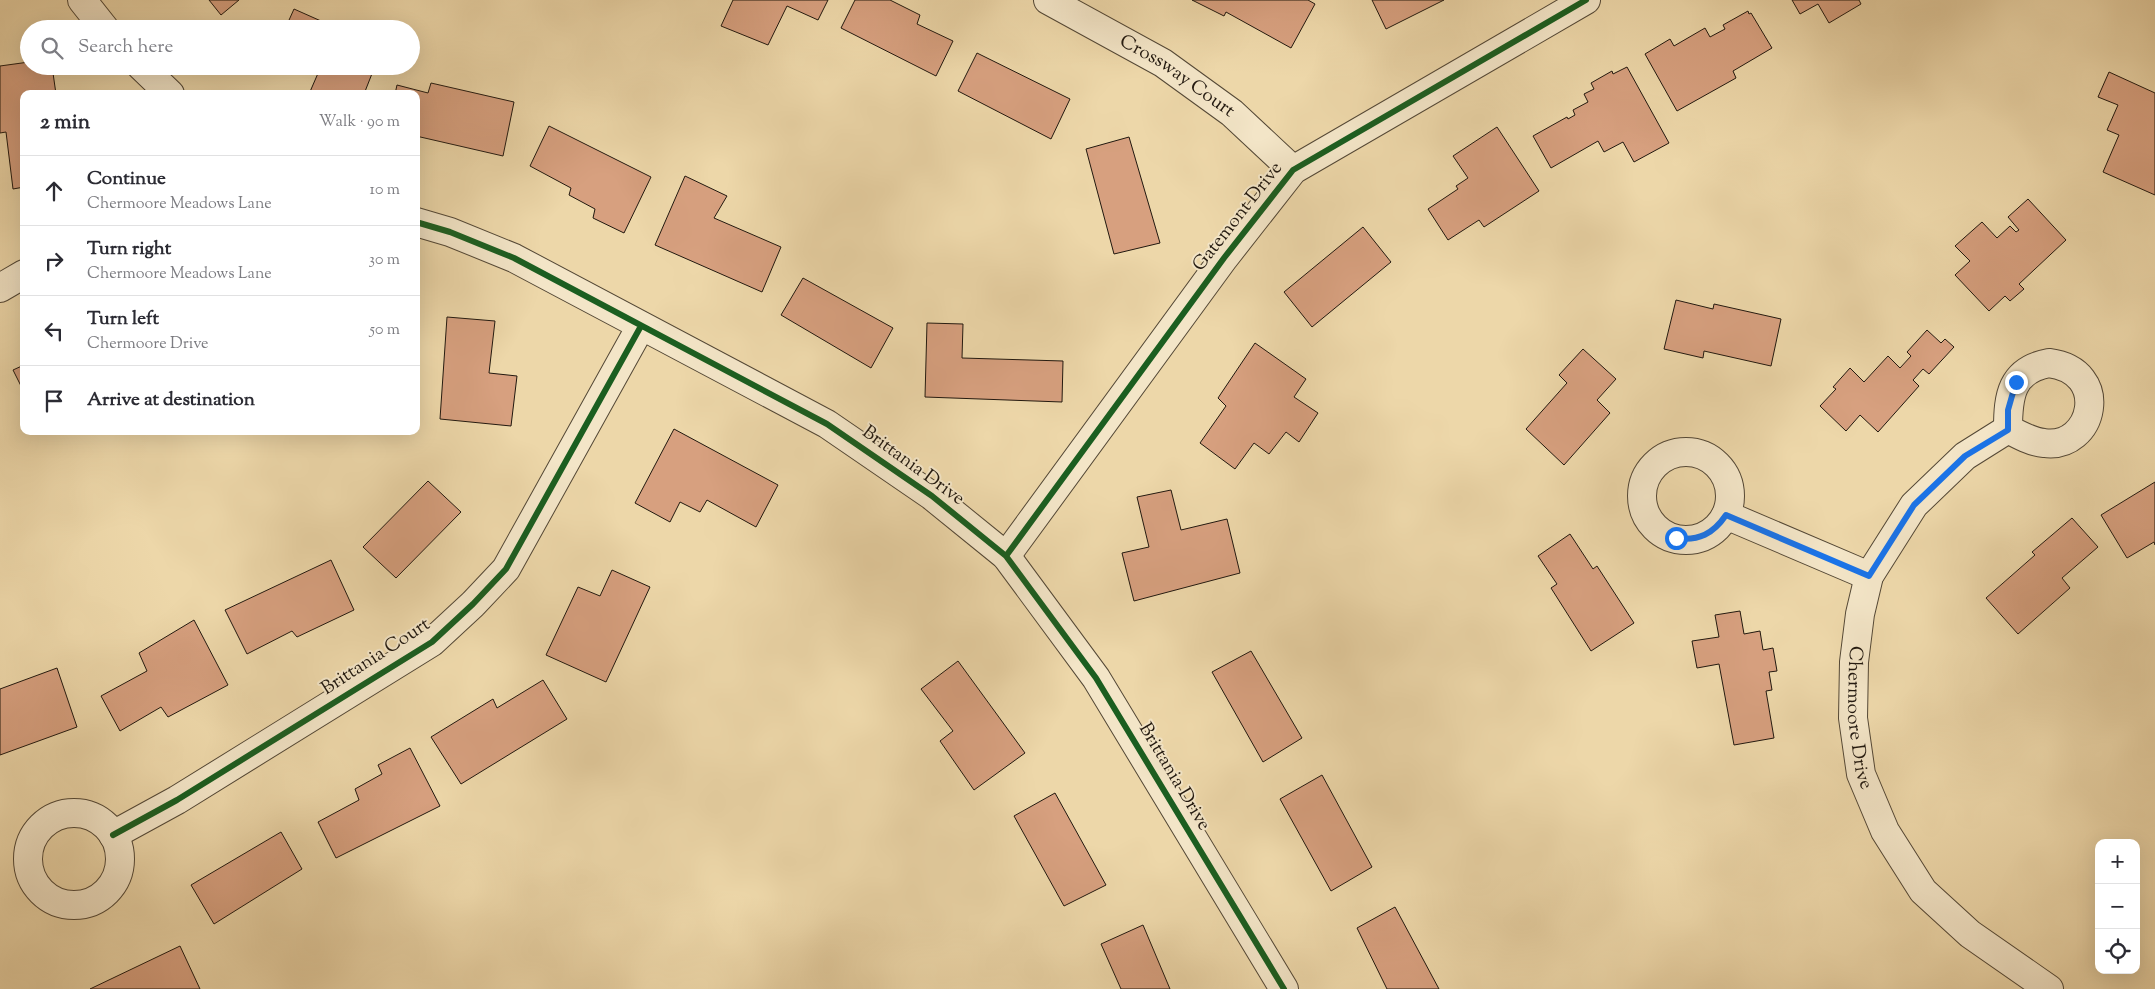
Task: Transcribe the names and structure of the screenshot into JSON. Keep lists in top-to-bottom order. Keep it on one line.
{"streets":{"street":["Crossway Court","Gatemont Drive","Brittania Drive","Brittania Court","Chermoore Drive"]},"crossings":[["Crossway Court","Gatemont Drive"],["Gatemont Drive","Brittania Drive"],["Brittania Drive","Brittania Court"]],"page":{"search":"Search here","heading":["2 min","Walk · 90 m"],"list":[["Continue","Chermoore Meadows Lane","10 m"],["Turn right","Chermoore Meadows Lane","30 m"],["Turn left","Chermoore Drive","50 m"],"Arrive at destination"],"map_buttons":["+","−"]}}
